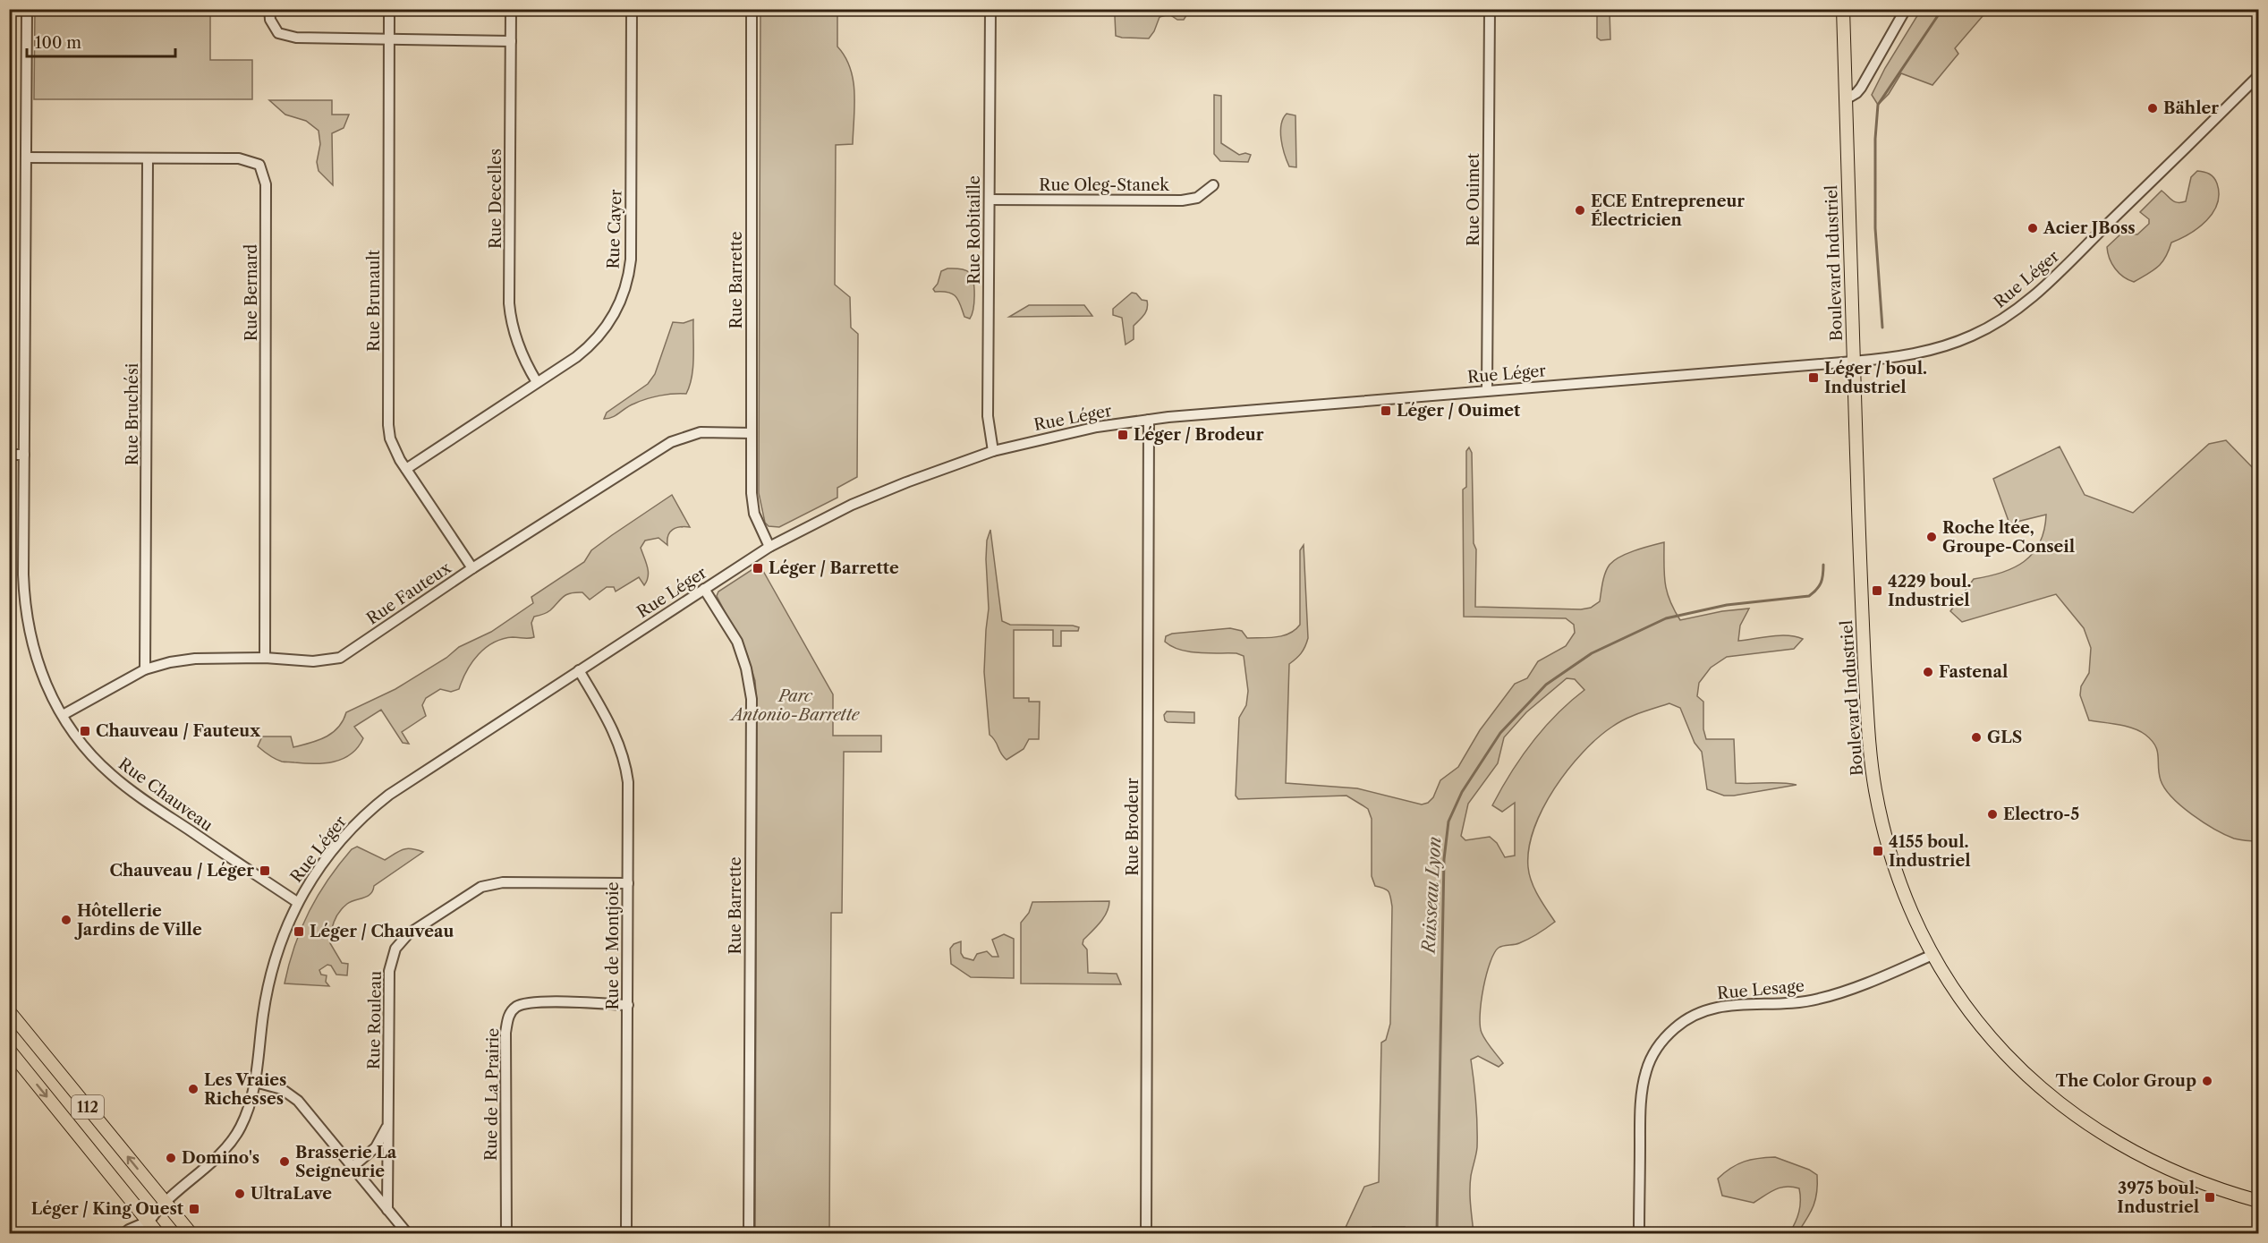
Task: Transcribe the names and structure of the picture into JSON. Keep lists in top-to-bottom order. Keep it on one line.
{"streets":{"main road":["Boulevard Industriel","112"],"street":["Rue Oleg-Stanek","Rue Decelles","Rue Ouimet","Rue Cayer","Rue Robitaille","Rue Léger","Rue Barrette","Rue Bernard","Rue Brunault","Rue Bruchési","Rue Fauteux","Rue Chauveau","Rue Brodeur","Rue de Montjoie","Rue Lesage","Rue Rouleau","Rue de La Prairie"]},"crossings":[["Rue Oleg-Stanek","Rue Robitaille"],["Rue Decelles","Rue Cayer"],["Rue Ouimet","Rue Léger"],["Rue Cayer","Rue Brunault"],["Rue Robitaille","Rue Léger"],["Boulevard Industriel","Rue Léger"],["Boulevard Industriel","Rue Lesage"],["Rue Léger","Rue Barrette"],["Rue Léger","Rue Chauveau"],["Rue Léger","Rue Brodeur"],["Rue Léger","Rue de Montjoie"],["Rue Léger","112"],["Rue Barrette","Rue Fauteux"],["Rue Bernard","Rue Bruchési"],["Rue Bernard","Rue Fauteux"],["Rue Bernard","Rue Chauveau"],["Rue Brunault","Rue Fauteux"],["Rue Bruchési","Rue Fauteux"],["Rue Fauteux","Rue Chauveau"],["Rue de Montjoie","Rue Rouleau"],["Rue de Montjoie","Rue de La Prairie"]],"water":["Ruisseau Lyon"],"parks":["Parc Antonio-Barrette"],"places":{"other":["Bähler","ECE Entrepreneur Électricien","Acier JBoss","Roche ltée, Groupe-Conseil","Fastenal","GLS","Electro-5","Hôtellerie Jardins de Ville","The Color Group","Les Vraies Richesses","Domino's","Brasserie La Seigneurie","UltraLave"],"transit":["Léger / boul. Industriel","Léger / Ouimet","Léger / Brodeur","Léger / Barrette","4229 boul. Industriel","Chauveau / Fauteux","4155 boul. Industriel","Chauveau / Léger","Léger / Chauveau","3975 boul. Industriel","Léger / King Ouest"]},"scale_bar":"100 m"}
